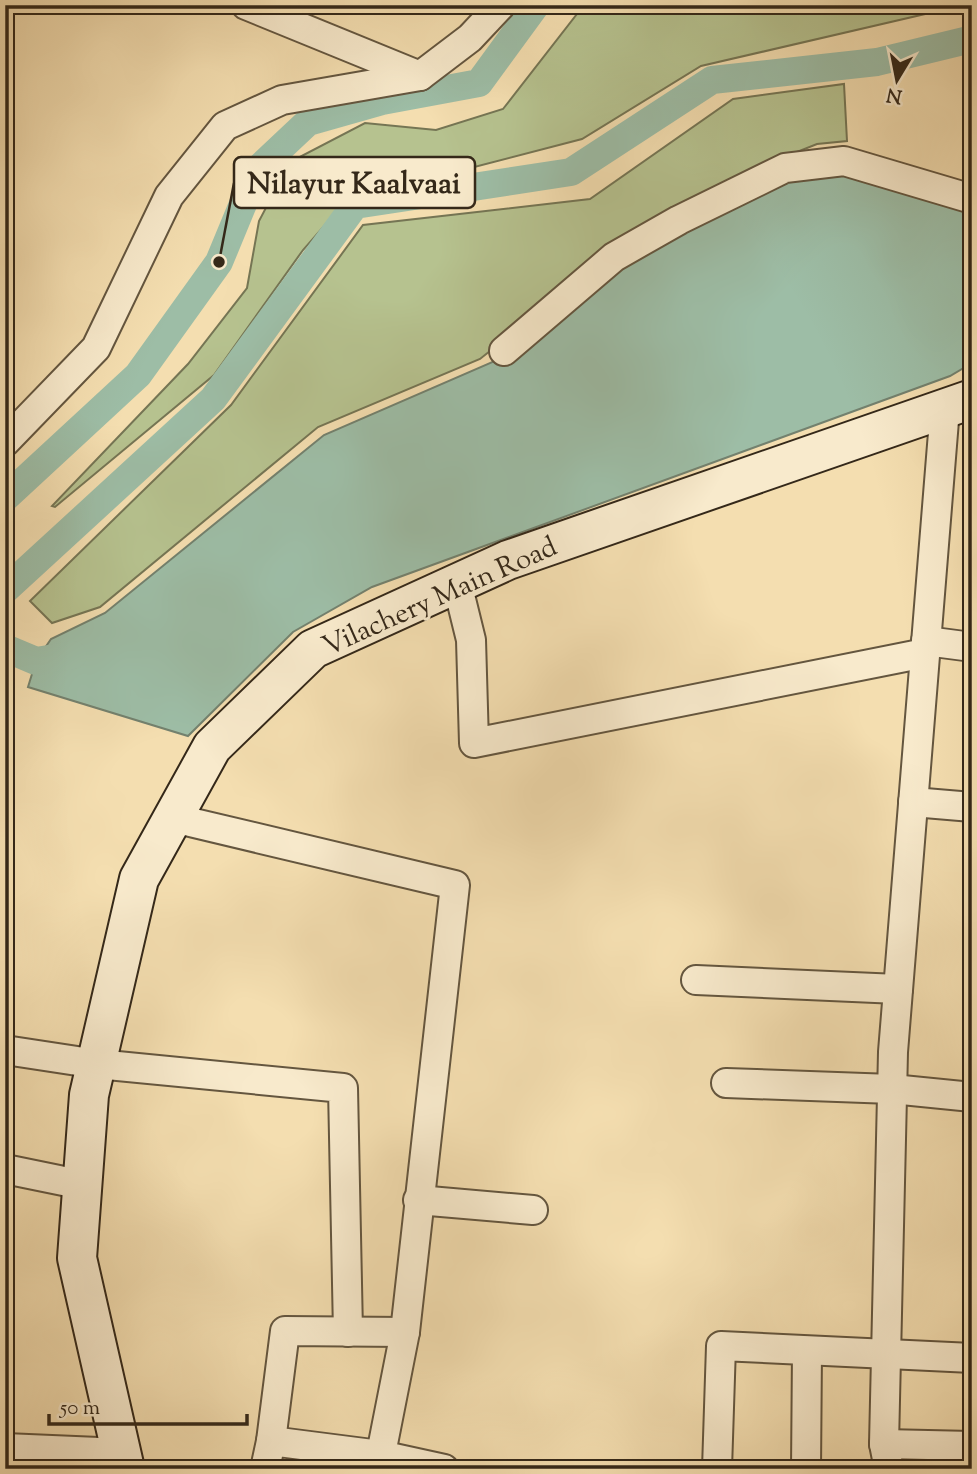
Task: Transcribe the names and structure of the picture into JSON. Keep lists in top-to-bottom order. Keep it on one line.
{"streets":{"main road":["Vilachery Main Road"]},"places":["Nilayur Kaalvaai"],"scale_bar":"50 m","north":"bottom"}
